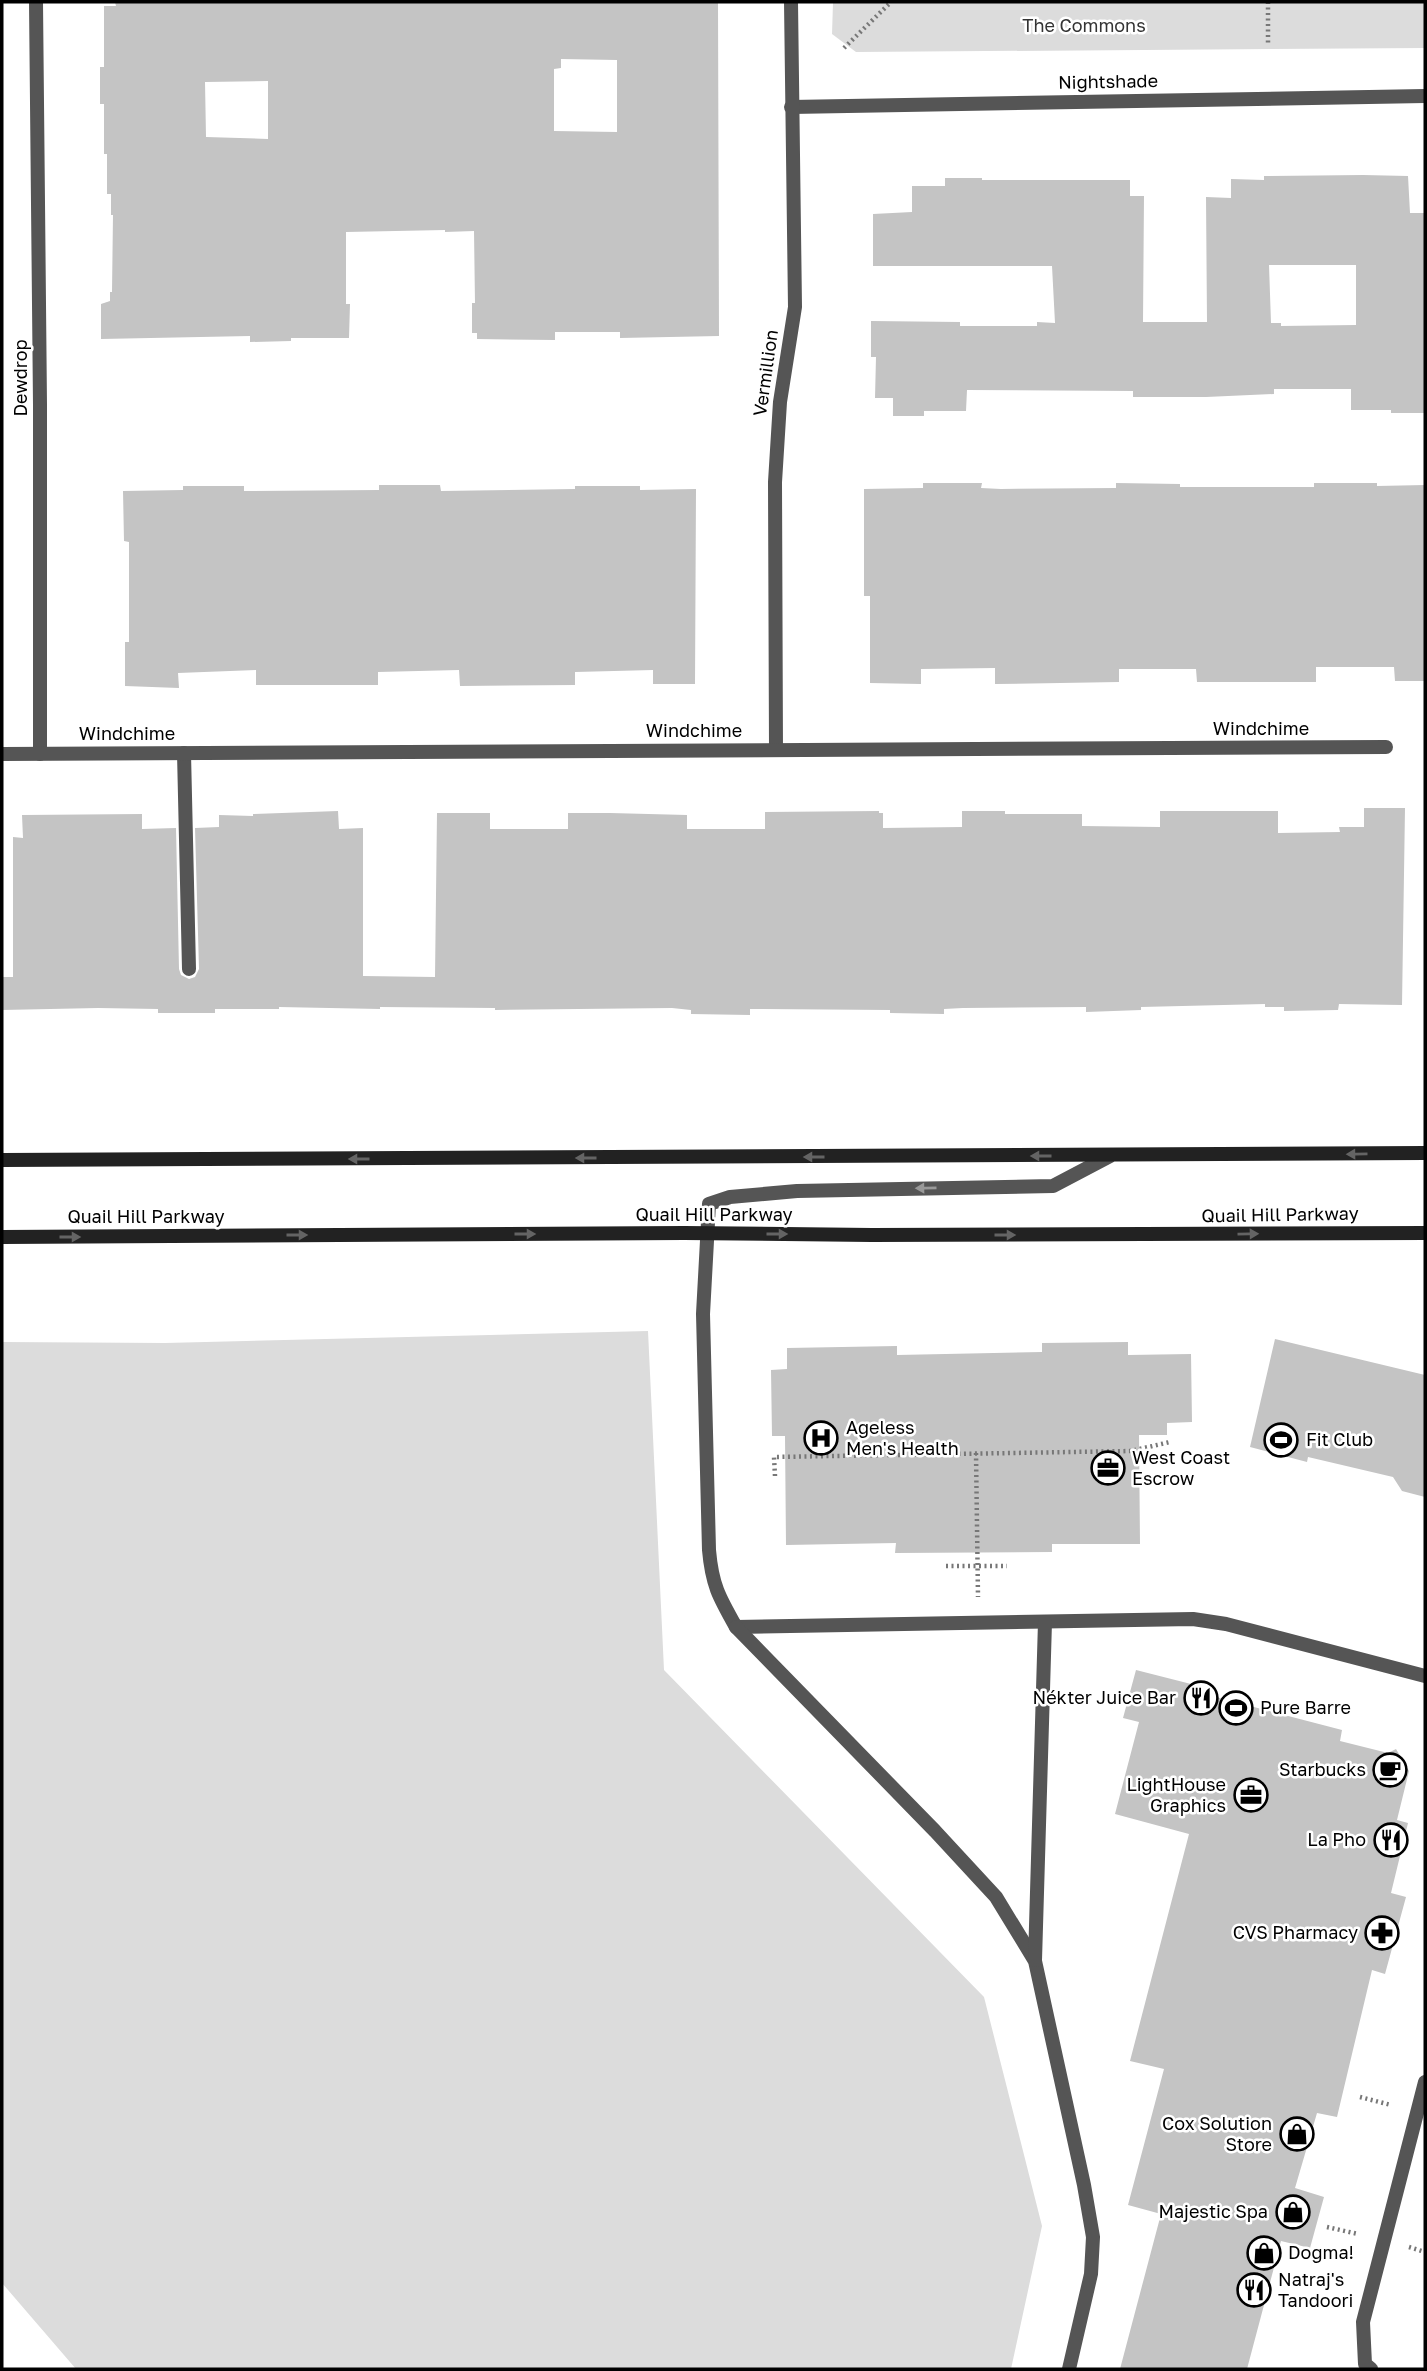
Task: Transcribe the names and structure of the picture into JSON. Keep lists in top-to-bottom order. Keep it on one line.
{"streets":{"main road":["Quail Hill Parkway"],"street":["Nightshade","Vermillion","Dewdrop","Windchime"]},"crossings":[["Nightshade","Vermillion"],["Vermillion","Windchime"],["Dewdrop","Windchime"]],"parks":["The Commons"],"places":{"hospital":["Ageless Men's Health"],"sports":["Fit Club","Pure Barre"],"office":["West Coast Escrow","LightHouse Graphics"],"restaurant":["Nékter Juice Bar","La Pho","Natraj's Tandoori"],"cafe":["Starbucks"],"pharmacy":["CVS Pharmacy"],"shop":["Cox Solution Store","Majestic Spa","Dogma!"]}}
